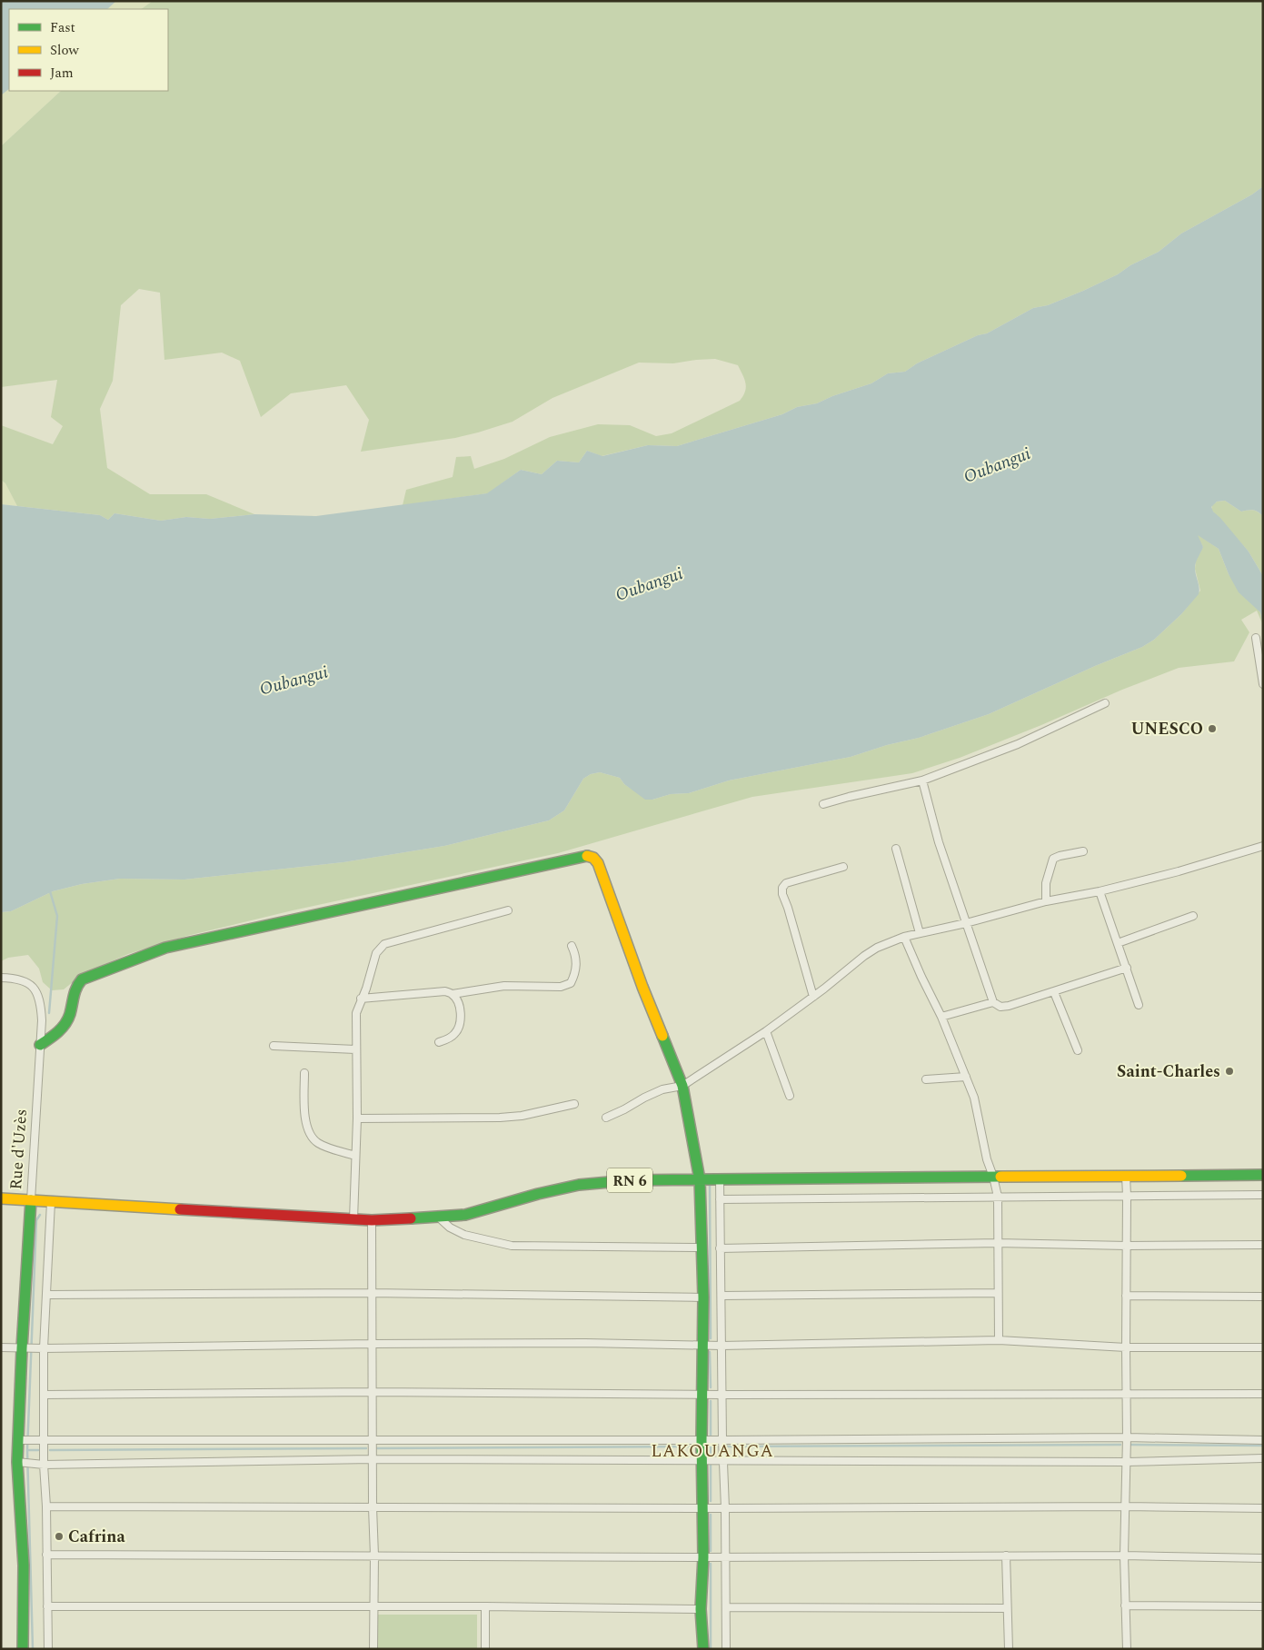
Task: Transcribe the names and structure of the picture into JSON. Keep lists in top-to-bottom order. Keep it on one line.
{"streets":{"street":["Rue d'Uzès","RN 6"]},"crossings":[["Rue d'Uzès","RN 6"]],"districts":["LAKOUANGA"],"water":["Oubangui"],"places":["UNESCO","Saint-Charles","Cafrina"],"legend":["Fast","Slow","Jam"]}
